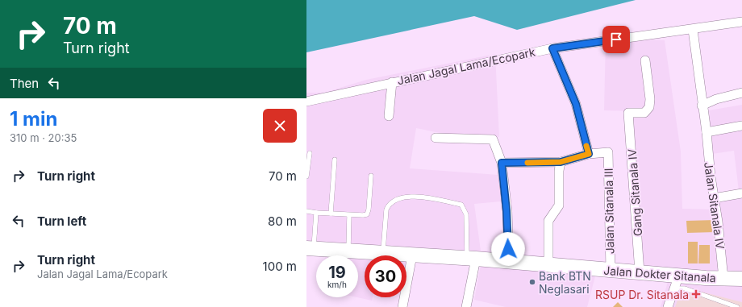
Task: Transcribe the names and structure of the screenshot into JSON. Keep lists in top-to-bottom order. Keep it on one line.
{"streets":{"main road":["Jalan Dokter Sitanala"],"street":["Jalan Jagal Lama/Ecopark","Gang Sitanala IV","Jalan Sitanala IV","Jalan Sitanala III"]},"crossings":[["Jalan Jagal Lama/Ecopark","Jalan Sitanala IV"],["Gang Sitanala IV","Jalan Dokter Sitanala"],["Jalan Sitanala IV","Jalan Dokter Sitanala"],["Jalan Sitanala III","Jalan Dokter Sitanala"]],"places":{"other":["Bank BTN Neglasari"],"health":["RSUP Dr. Sitanala"]},"page":{"turn":["70 m","Turn right"],"then":"Then","heading":["1 min","310 m · 20:35"],"list":[{"name":"Turn right","value":"70 m"},{"name":"Turn left","value":"80 m"},{"name":"Turn right","note":"Jalan Jagal Lama/Ecopark","value":"100 m"}],"speed":"19 km/h","limit":"30"}}
